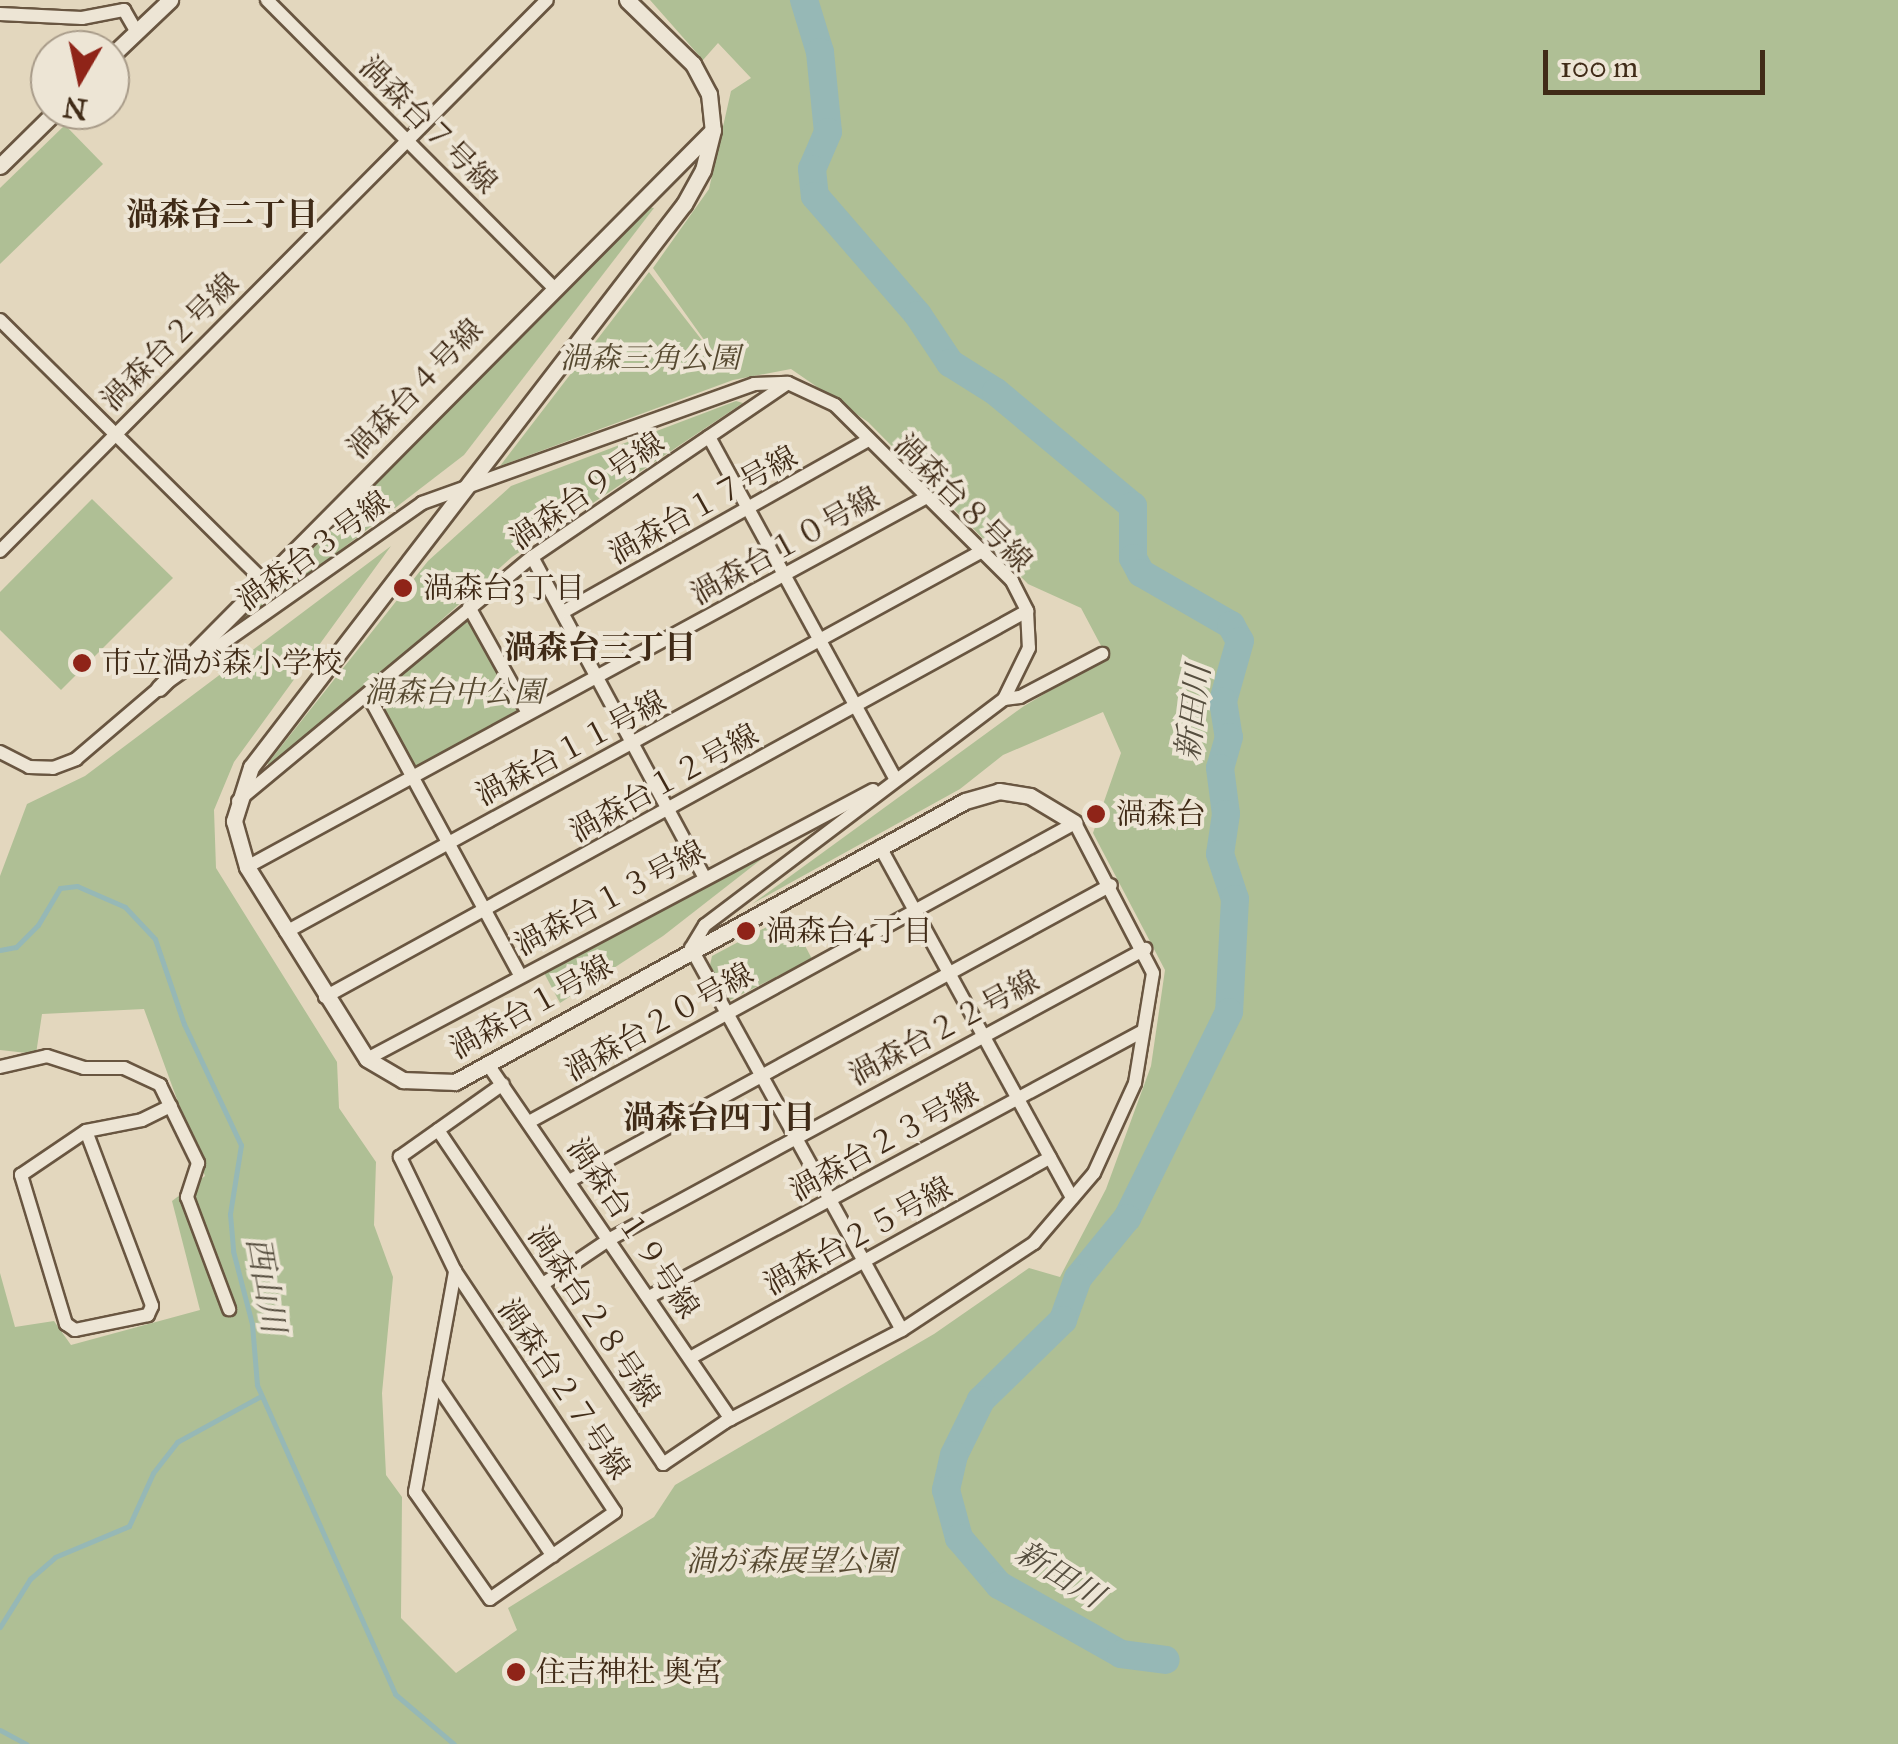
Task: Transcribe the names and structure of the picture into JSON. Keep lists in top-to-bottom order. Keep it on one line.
{"streets":{"street":["渦森台７号線","渦森台２号線","渦森台４号線","渦森台９号線","渦森台８号線","渦森台１７号線","渦森台１０号線","渦森台３号線","渦森台１１号線","渦森台１２号線","渦森台１３号線","渦森台１号線","渦森台２０号線","渦森台２２号線","渦森台２３号線","渦森台１９号線","渦森台２５号線","渦森台２８号線","渦森台２７号線"]},"crossings":[["渦森台７号線","渦森台２号線"],["渦森台７号線","渦森台４号線"],["渦森台４号線","渦森台３号線"],["渦森台９号線","渦森台８号線"],["渦森台８号線","渦森台１７号線"],["渦森台８号線","渦森台１０号線"],["渦森台８号線","渦森台１１号線"],["渦森台８号線","渦森台１２号線"],["渦森台８号線","渦森台１３号線"],["渦森台８号線","渦森台１号線"],["渦森台１３号線","渦森台１号線"],["渦森台１号線","渦森台２０号線"],["渦森台１号線","渦森台２２号線"],["渦森台１号線","渦森台２３号線"],["渦森台１号線","渦森台１９号線"],["渦森台１号線","渦森台２８号線"],["渦森台２０号線","渦森台１９号線"],["渦森台２２号線","渦森台１９号線"],["渦森台２２号線","渦森台２８号線"],["渦森台２３号線","渦森台１９号線"],["渦森台１９号線","渦森台２５号線"],["渦森台１９号線","渦森台２８号線"],["渦森台１９号線","渦森台２７号線"],["渦森台２８号線","渦森台２７号線"]],"districts":["渦森台二丁目","渦森台三丁目","渦森台四丁目"],"water":["新田川","西山川"],"parks":["渦森三角公園","渦森台中公園","渦が森展望公園"],"places":["渦森台3丁目","市立渦が森小学校","渦森台","渦森台4丁目","住吉神社 奥宮"],"scale_bar":"100 m","north":"bottom"}
